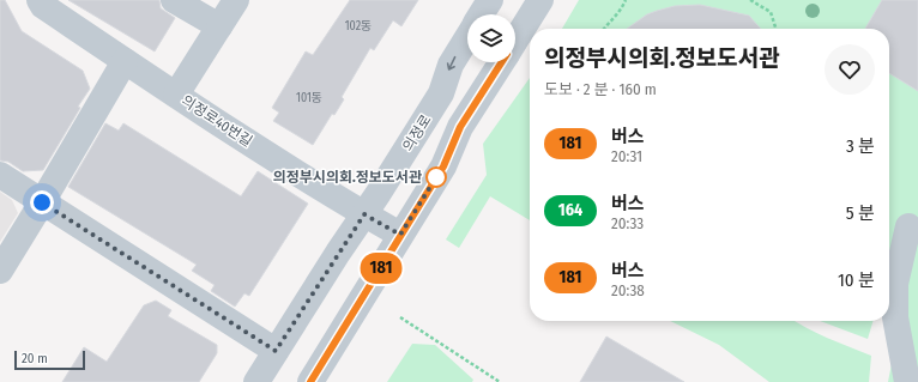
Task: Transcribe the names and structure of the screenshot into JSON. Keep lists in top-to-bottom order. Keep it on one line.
{"streets":{"street":["의정로40번길","의정로"]},"crossings":[["의정로40번길","의정로"]],"places":["의정부시의회.정보도서관"],"lines":["bus line 181"],"house_numbers":["102동","101동"],"scale_bar":"20 m","page":{"on_map":"181","heading":["의정부시의회.정보도서관","도보 · 2 분 · 160 m"],"list":[{"mark":"181","name":"버스","note":"20:31","value":"3 분"},{"mark":"164","name":"버스","note":"20:33","value":"5 분"},{"mark":"181","name":"버스","note":"20:38","value":"10 분"}],"scale":"20 m"}}
